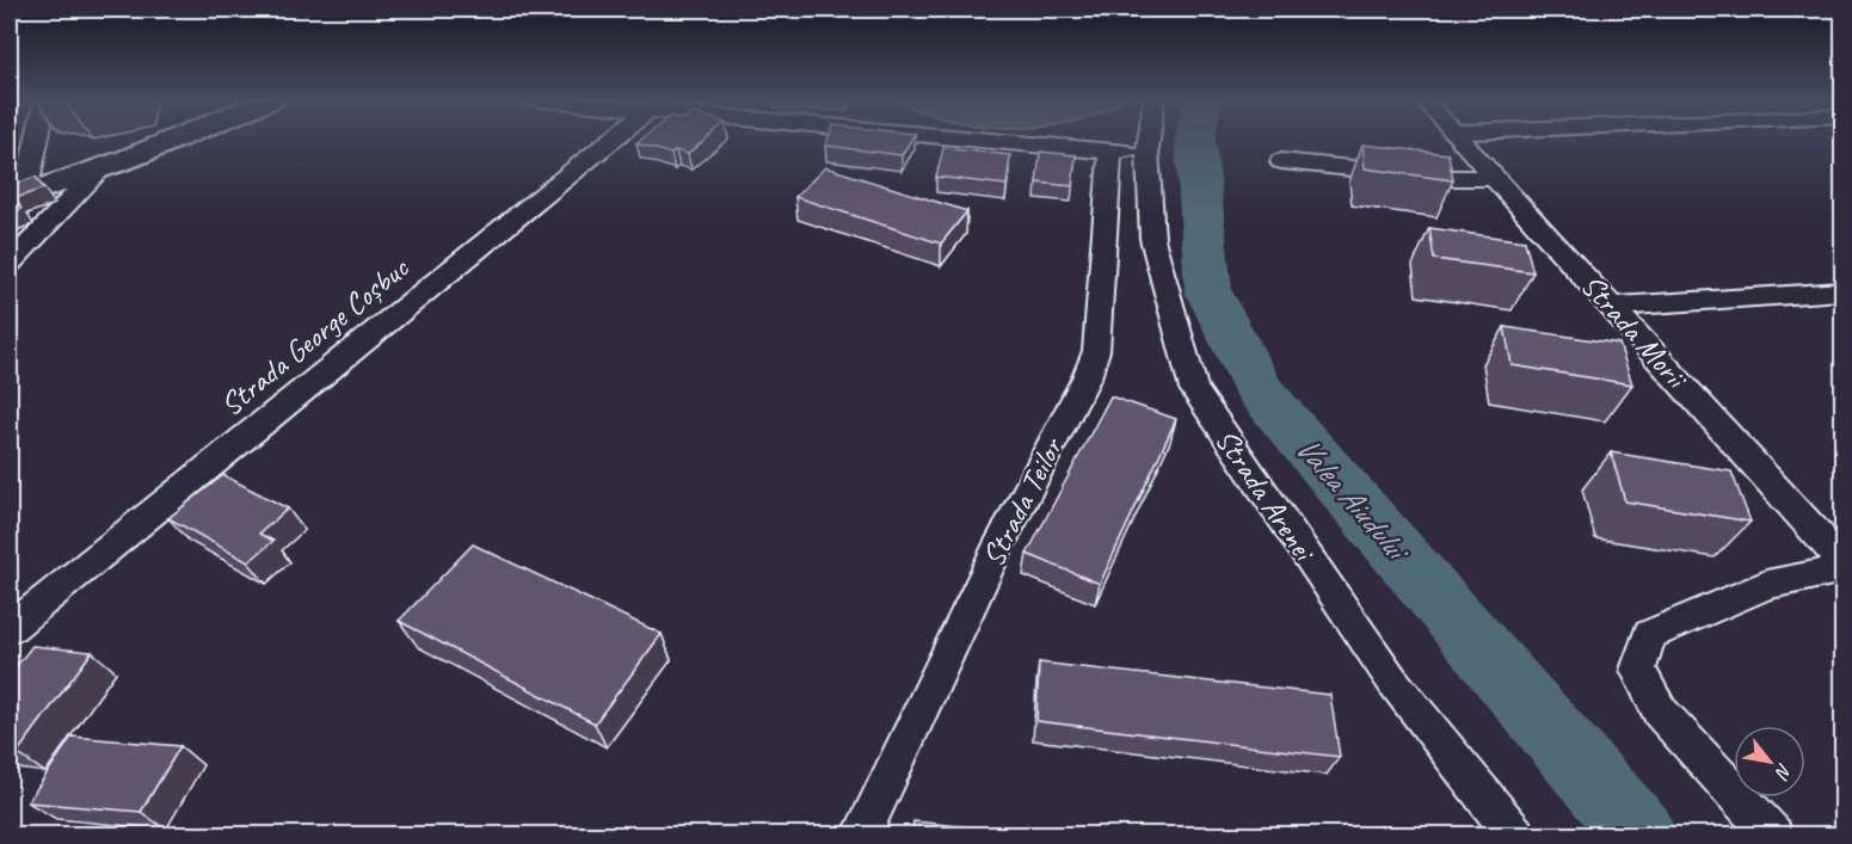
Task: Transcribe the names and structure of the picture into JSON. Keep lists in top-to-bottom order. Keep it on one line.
{"streets":{"street":["Strada Morii","Strada George Coșbuc","Strada Arenei","Strada Teilor"]},"water":["Valea Aiudului"],"north":"bottom right"}
